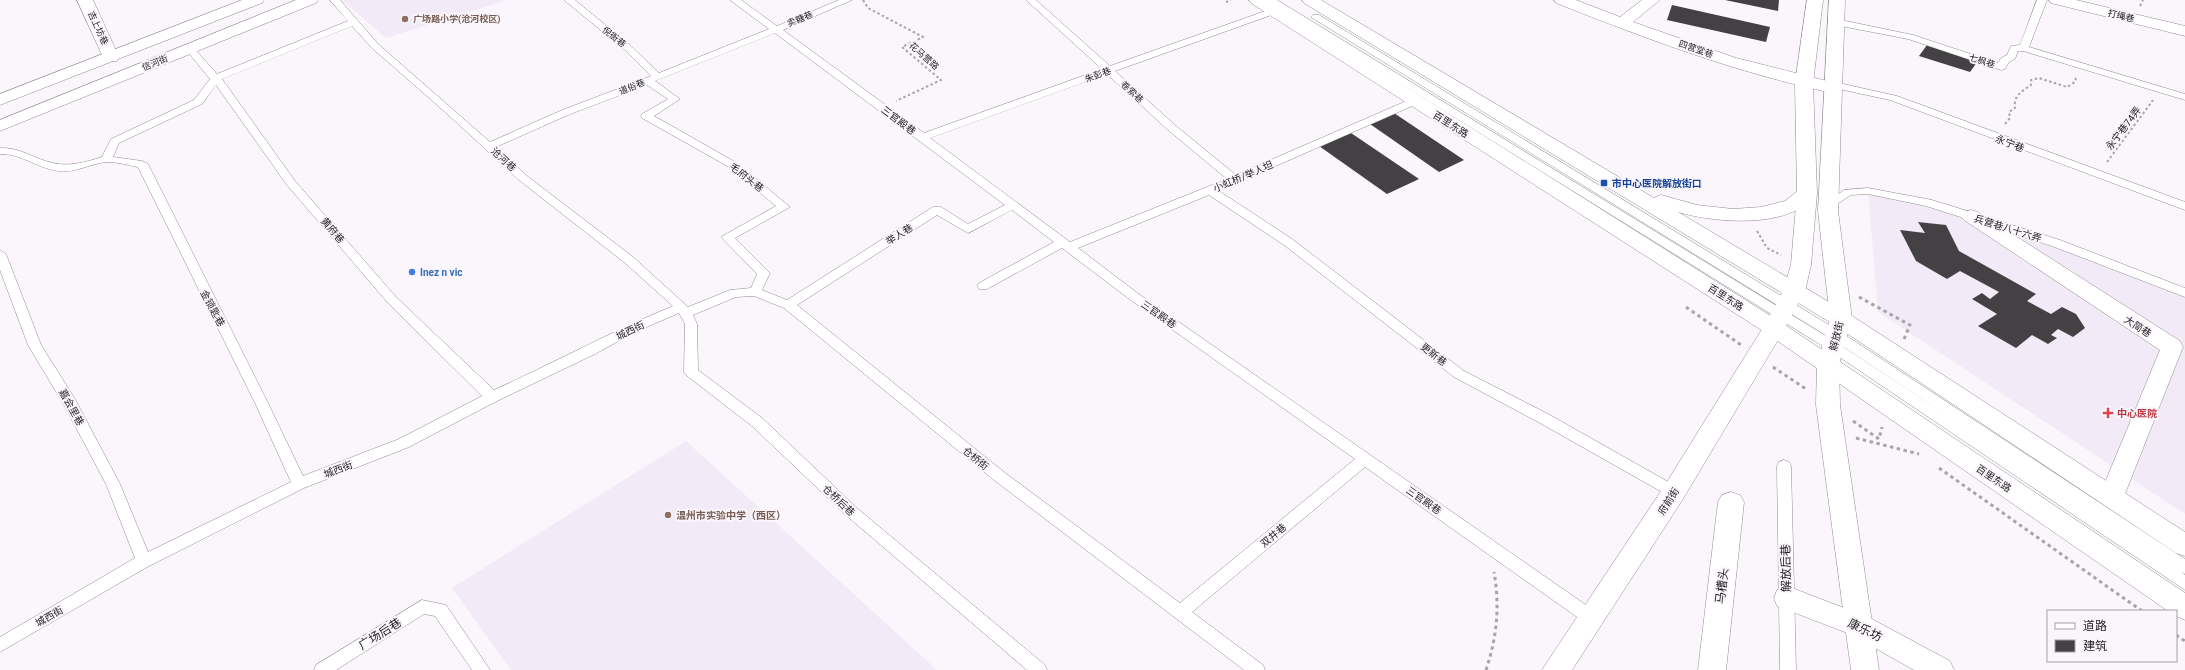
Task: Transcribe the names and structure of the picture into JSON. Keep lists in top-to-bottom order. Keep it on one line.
{"streets":{"main road":["打绳巷","吉上坊巷","四营堂巷","信河街","百里东路","大简巷","解放街","府前街","马槽头","康乐坊"],"lane":["卖糖巷","倪衙巷","七枫巷","朱彭巷","道俗巷","卷索巷","三官殿巷","永宁巷","沧河巷","小虹桥/举人坦","毛府头巷","兵营巷八十六弄","黄府巷","举人巷","金锁匙巷","城西街","更新巷","嘉会里巷","仓桥街","仓桥后巷","双井巷","解放后巷","广场后巷"],"path":["花马营路","永宁巷74弄"]},"crossings":[["卖糖巷","道俗巷"],["卖糖巷","三官殿巷"],["倪衙巷","道俗巷"],["倪衙巷","毛府头巷"],["四营堂巷","永宁巷"],["四营堂巷","解放街"],["花马营路","三官殿巷"],["七枫巷","解放街"],["信河街","黄府巷"],["朱彭巷","卷索巷"],["朱彭巷","三官殿巷"],["朱彭巷","百里东路"],["道俗巷","三官殿巷"],["道俗巷","沧河巷"],["道俗巷","毛府头巷"],["卷索巷","小虹桥/举人坦"],["三官殿巷","小虹桥/举人坦"],["三官殿巷","举人巷"],["三官殿巷","府前街"],["三官殿巷","双井巷"],["百里东路","小虹桥/举人坦"],["百里东路","大简巷"],["百里东路","解放街"],["百里东路","府前街"],["永宁巷74弄","永宁巷"],["永宁巷","解放街"],["沧河巷","城西街"],["沧河巷","仓桥街"],["沧河巷","仓桥后巷"],["小虹桥/举人坦","更新巷"],["毛府头巷","仓桥街"],["兵营巷八十六弄","大简巷"],["兵营巷八十六弄","解放街"],["黄府巷","城西街"],["举人巷","仓桥街"],["金锁匙巷","城西街"],["城西街","嘉会里巷"],["城西街","仓桥街"],["城西街","仓桥后巷"],["解放街","康乐坊"],["更新巷","府前街"],["仓桥街","仓桥后巷"],["仓桥街","双井巷"],["解放后巷","康乐坊"]],"places":{"other":["广场路小学(沧河校区)","Inez n vic","温州市实验中学（西区）"],"transit":["市中心医院解放街口"],"health":["中心医院"]},"legend":["道路","建筑"]}
